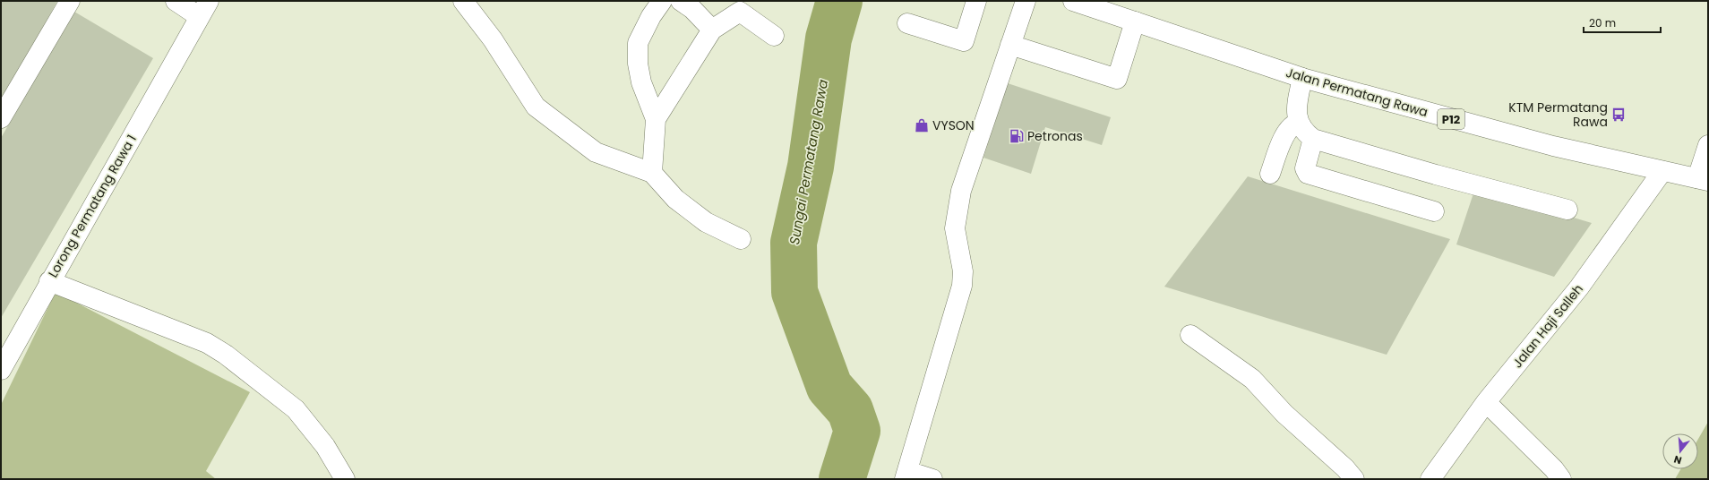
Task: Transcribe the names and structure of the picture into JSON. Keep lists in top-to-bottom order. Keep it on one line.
{"streets":{"street":["Jalan Permatang Rawa","P12","Lorong Permatang Rawa 1","Jalan Haji Salleh"]},"crossings":[["Jalan Permatang Rawa","Jalan Haji Salleh"]],"water":["Sungai Permatang Rawa"],"places":{"bus stop":["KTM Permatang Rawa"],"shop":["VYSON"],"fuel station":["Petronas"]},"scale_bar":"20 m","north":"bottom"}
